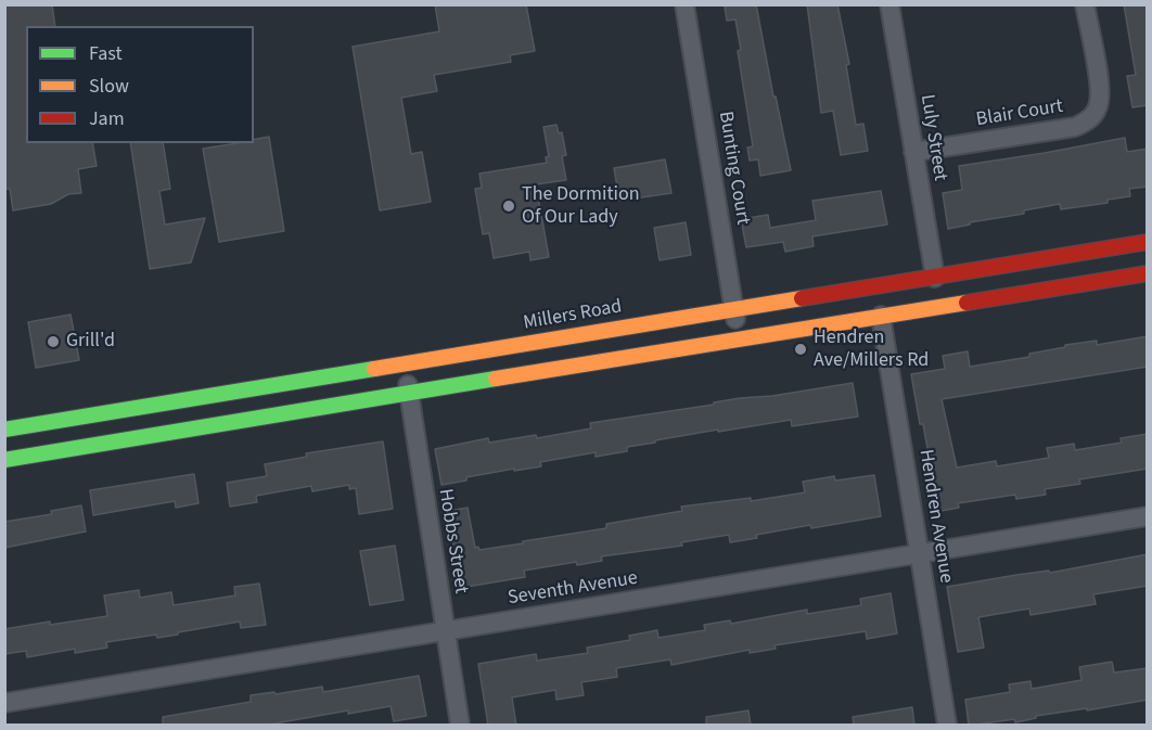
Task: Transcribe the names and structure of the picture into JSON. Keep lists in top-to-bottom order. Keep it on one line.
{"streets":{"main road":["Millers Road"],"street":["Blair Court","Luly Street","Bunting Court","Hendren Avenue","Hobbs Street","Seventh Avenue"]},"crossings":[["Blair Court","Luly Street"],["Luly Street","Millers Road"],["Bunting Court","Millers Road"],["Millers Road","Hobbs Street"],["Hendren Avenue","Seventh Avenue"],["Hobbs Street","Seventh Avenue"]],"places":["The Dormition Of Our Lady","Grill'd","Hendren Ave/Millers Rd"],"legend":["Fast","Slow","Jam"]}
